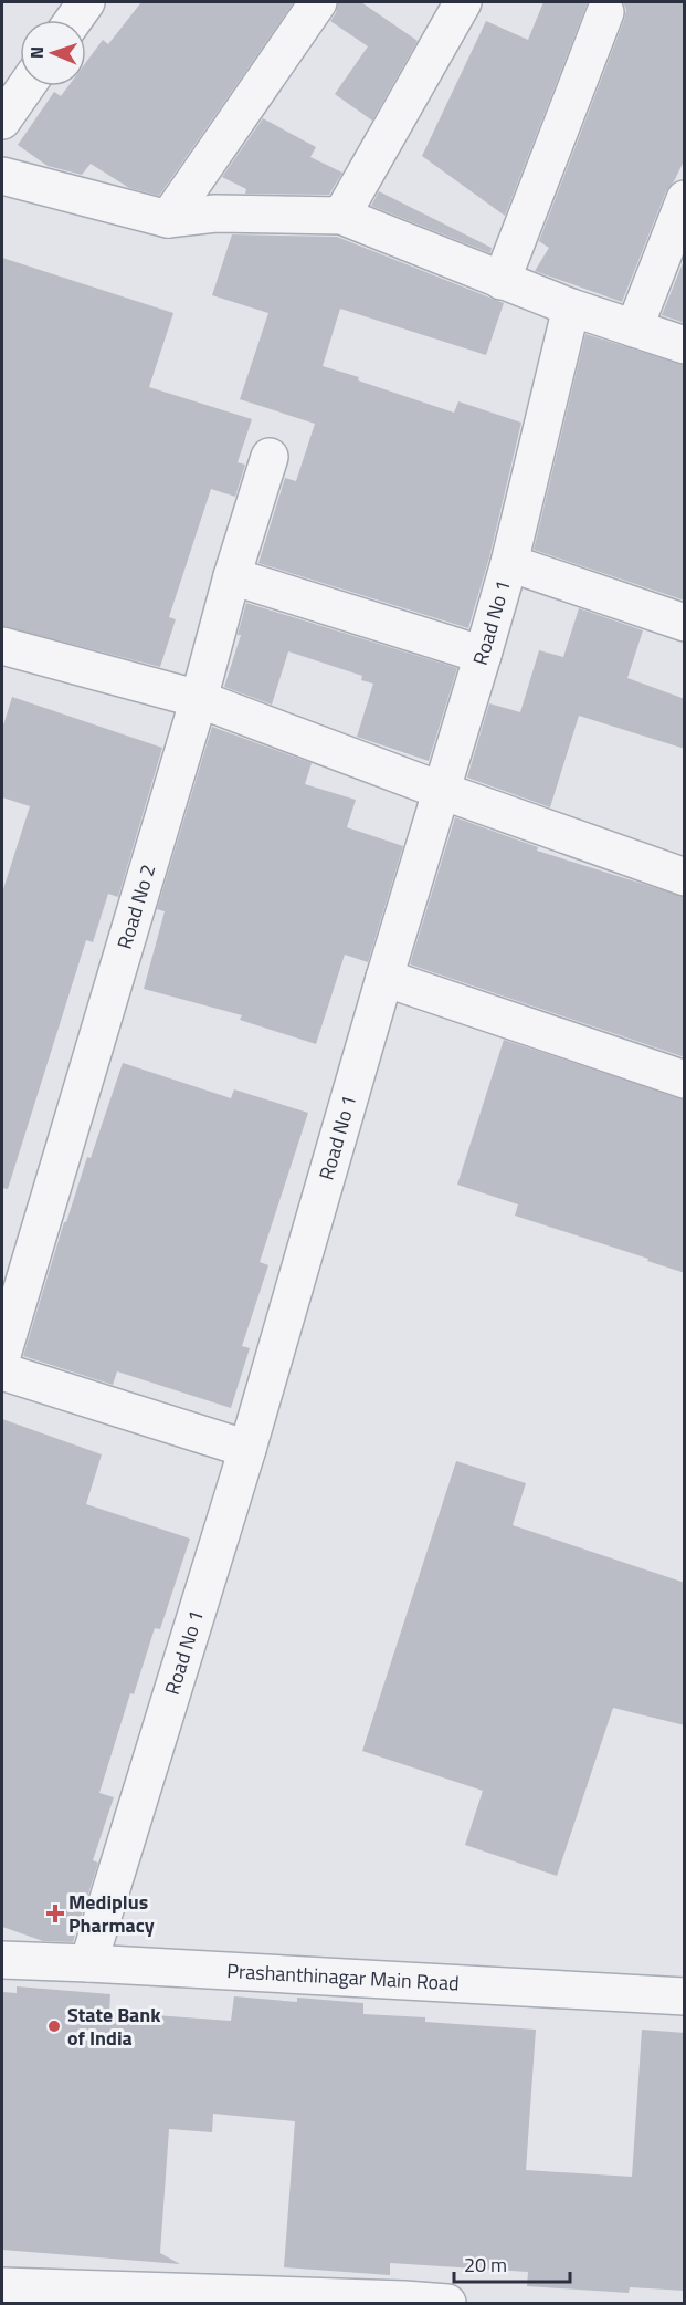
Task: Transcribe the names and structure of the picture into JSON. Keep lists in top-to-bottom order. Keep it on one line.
{"streets":{"street":["Road No 1","Road No 2","Prashanthinagar Main Road"]},"crossings":[["Road No 1","Prashanthinagar Main Road"]],"places":{"health":["Mediplus Pharmacy"],"other":["State Bank of India"]},"scale_bar":"20 m","north":"left"}
